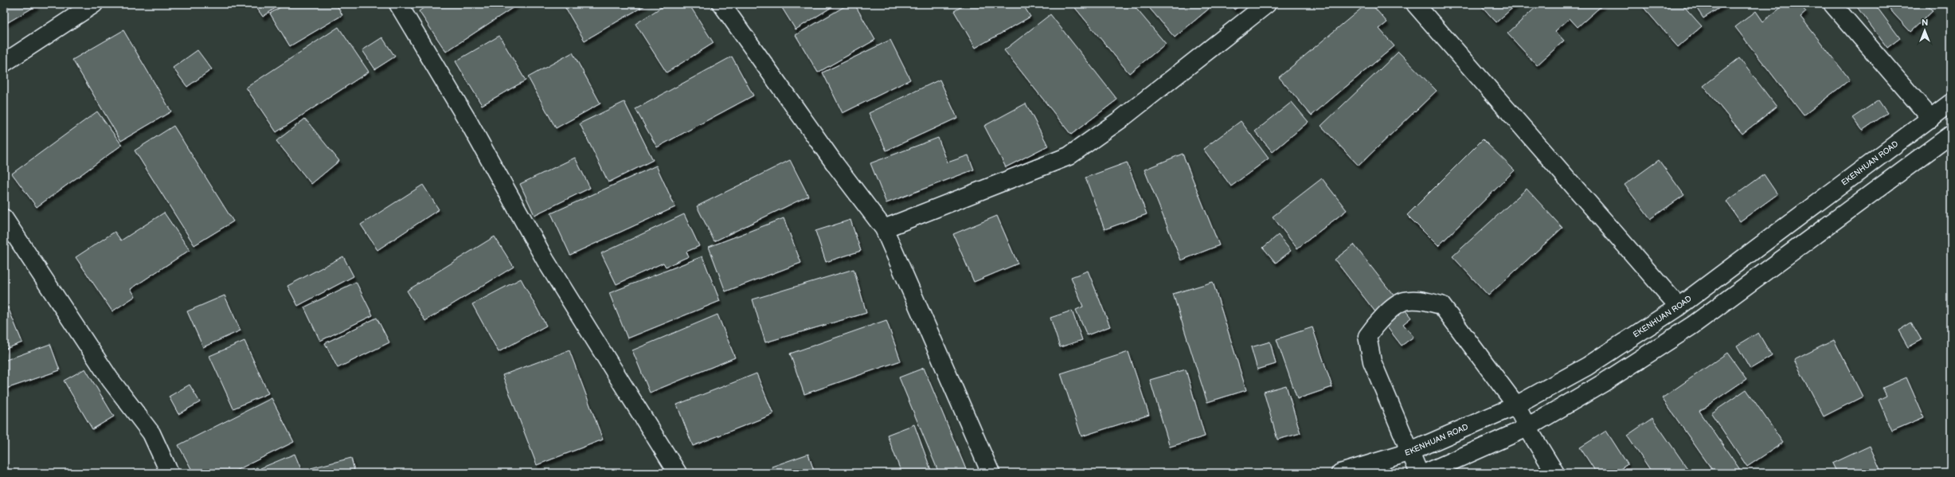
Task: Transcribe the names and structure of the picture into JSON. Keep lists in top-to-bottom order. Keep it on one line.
{"streets":{"street":["EKENHUAN ROAD"]},"north":"top"}
